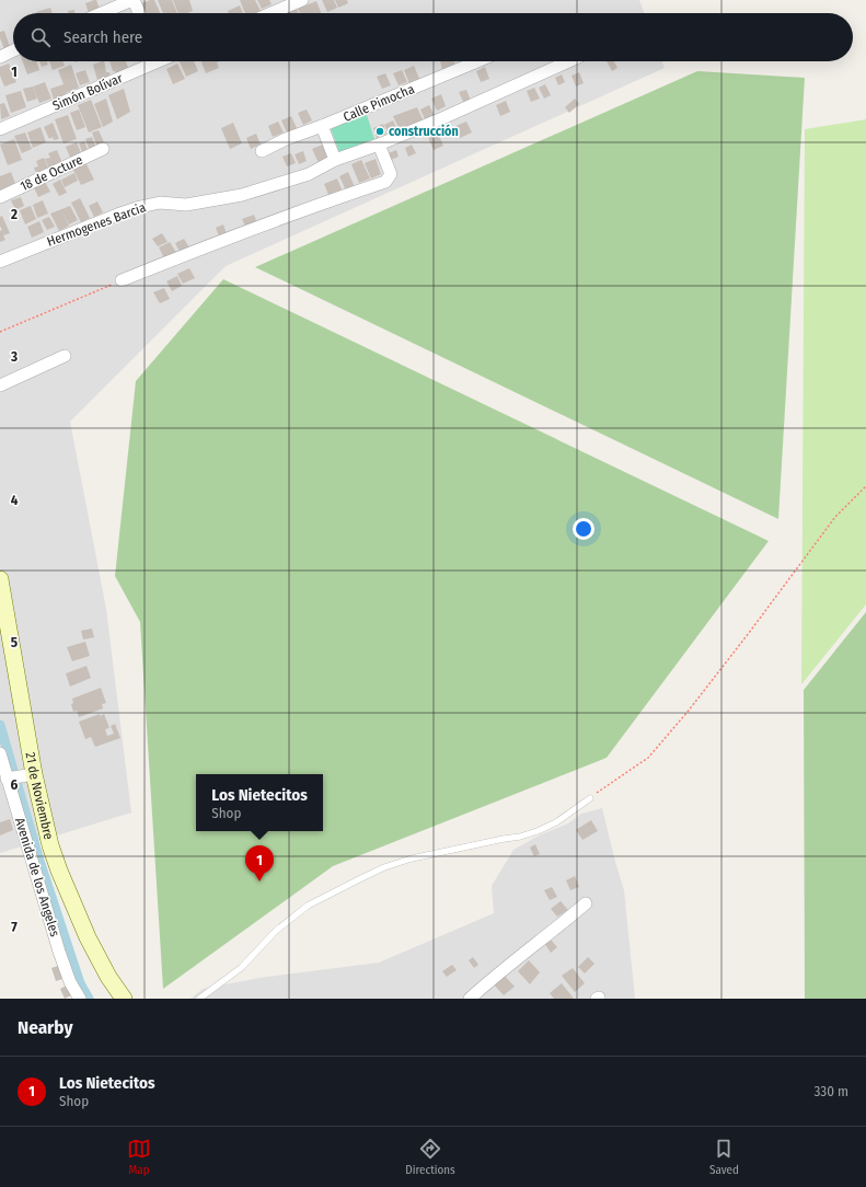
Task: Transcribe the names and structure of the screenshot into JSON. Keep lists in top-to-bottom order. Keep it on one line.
{"streets":{"street":["Simón Bolívar","Calle Pimocha","18 de Octure","Hermogenes Barcia","21 de Noviembre","Avenida de los Angeles"]},"crossings":[["21 de Noviembre","Avenida de los Angeles"]],"places":["construcción"],"page":{"search":"Search here","popup":["Los Nietecitos","Shop"],"pins":"1","heading":"Nearby","list":[{"mark":"1","name":"Los Nietecitos","note":"Shop","value":"330 m"}],"nav":["Map","Directions","Saved"]},"grid":{"rows":["1","2","3","4","5","6","7"]}}
